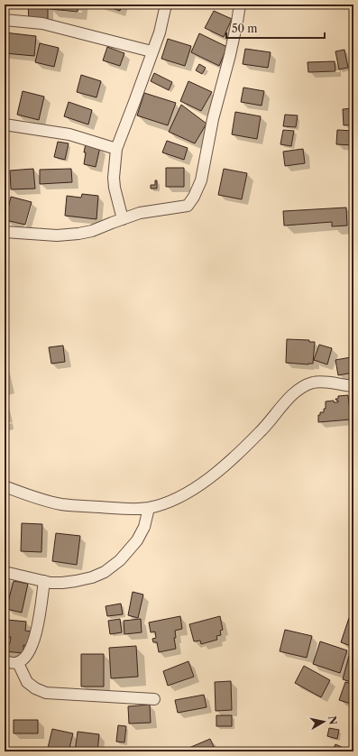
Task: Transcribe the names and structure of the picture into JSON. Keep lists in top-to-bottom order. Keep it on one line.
{"scale_bar":"50 m","north":"right"}
